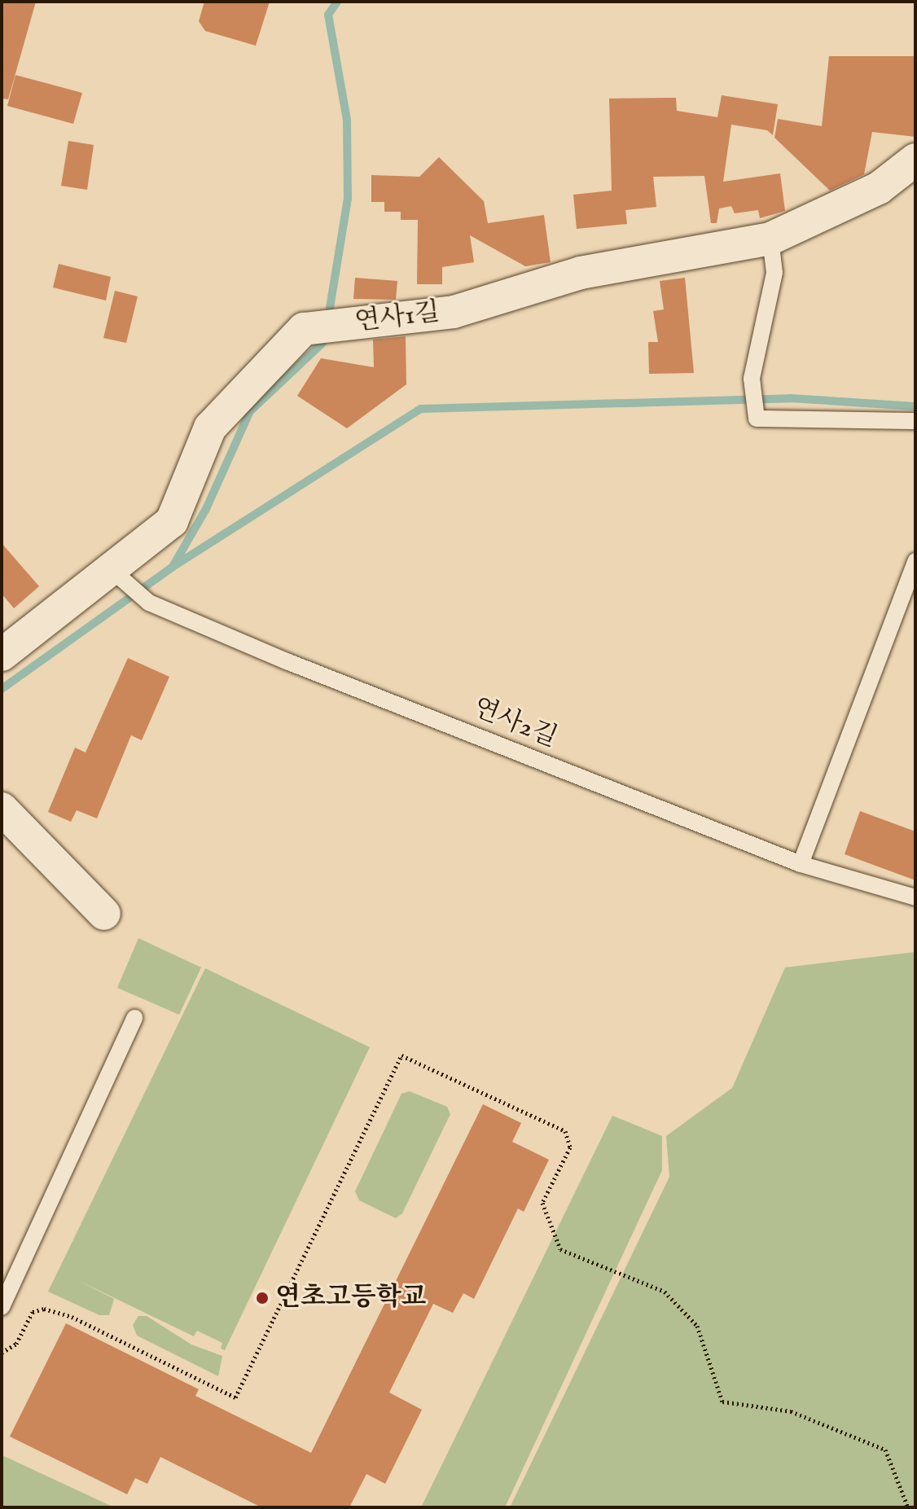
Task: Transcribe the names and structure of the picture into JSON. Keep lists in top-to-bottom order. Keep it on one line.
{"streets":{"street":["연사1길"],"lane":["연사2길"]},"crossings":[["연사1길","연사2길"]],"places":["연초고등학교"]}
